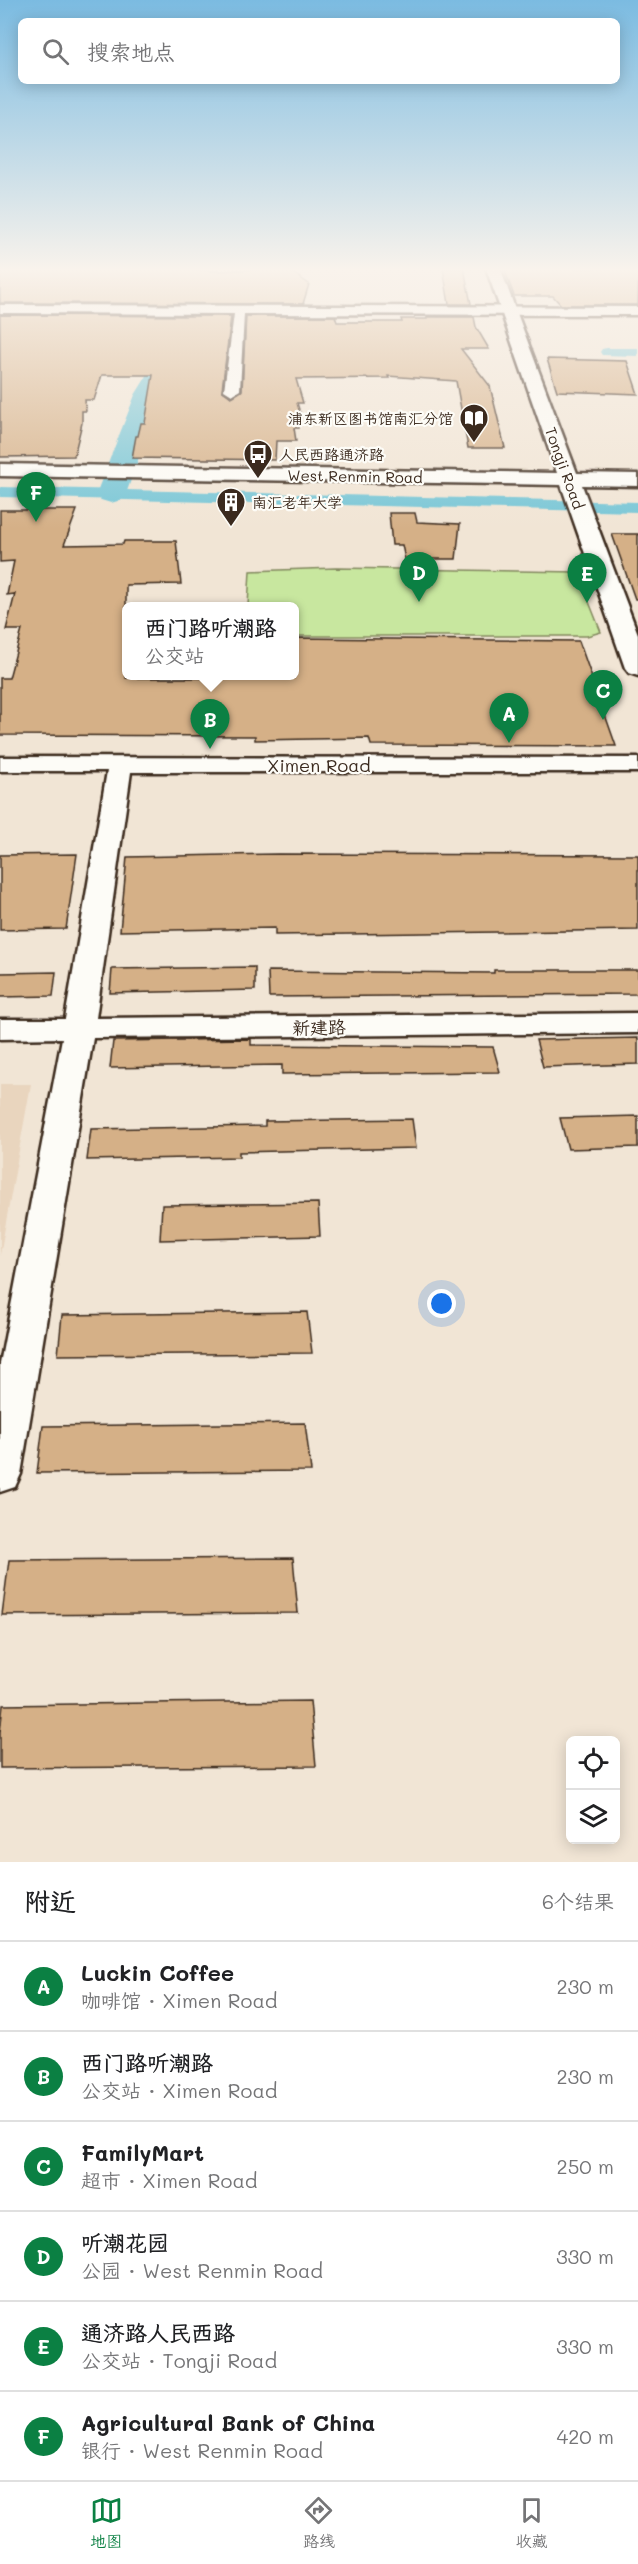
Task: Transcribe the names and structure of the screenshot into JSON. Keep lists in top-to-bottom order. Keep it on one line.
{"streets":{"street":["Tongji Road","West Renmin Road","Ximen Road","新建路"]},"crossings":[["Tongji Road","West Renmin Road"]],"places":{"library":["浦东新区图书馆南汇分馆"],"bus stop":["人民西路通济路"],"building":["南汇老年大学"]},"page":{"search":"搜索地点","pins":["F","D","E","C","A","B"],"popup":["西门路听潮路","公交站"],"heading":["附近","6个结果"],"list":[{"mark":"A","name":"Luckin Coffee","note":"咖啡馆 · Ximen Road","value":"230 m"},{"mark":"B","name":"西门路听潮路","note":"公交站 · Ximen Road","value":"230 m"},{"mark":"C","name":"FamilyMart","note":"超市 · Ximen Road","value":"250 m"},{"mark":"D","name":"听潮花园","note":"公园 · West Renmin Road","value":"330 m"},{"mark":"E","name":"通济路人民西路","note":"公交站 · Tongji Road","value":"330 m"},{"mark":"F","name":"Agricultural Bank of China","note":"银行 · West Renmin Road","value":"420 m"}],"nav":["地图","路线","收藏"]}}
